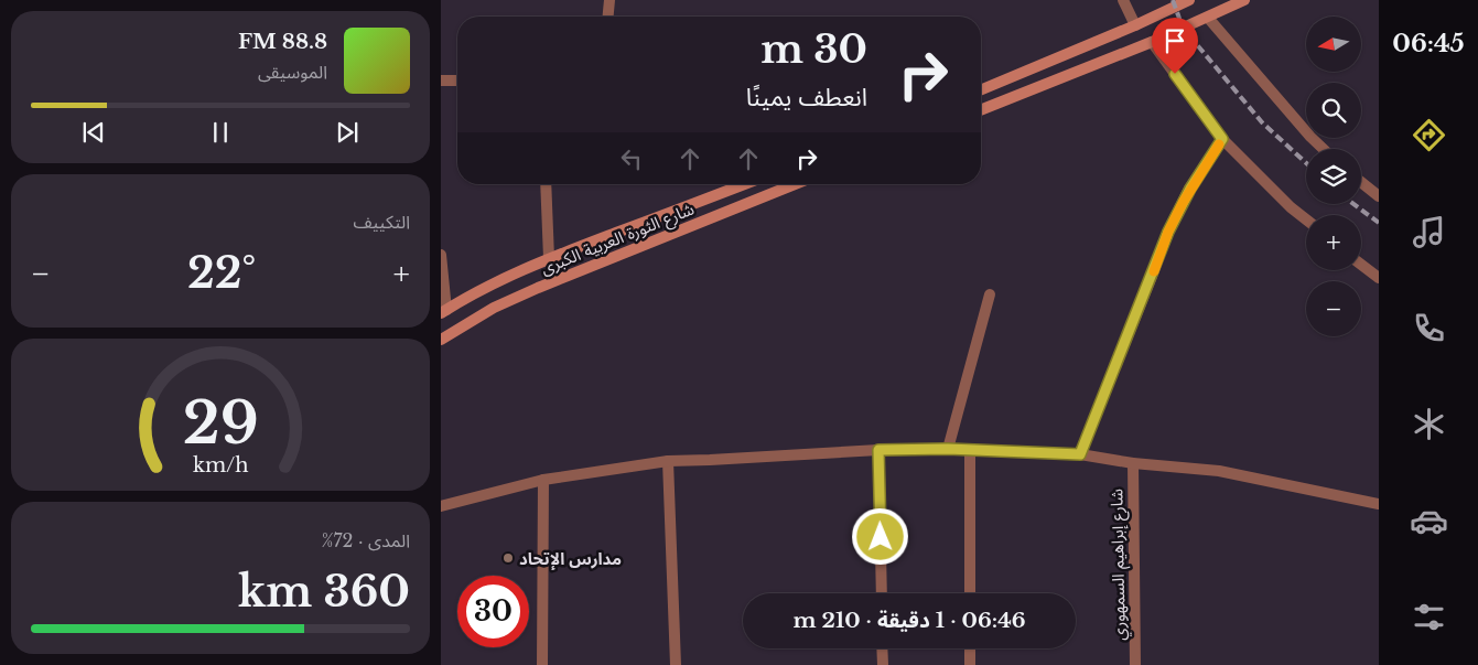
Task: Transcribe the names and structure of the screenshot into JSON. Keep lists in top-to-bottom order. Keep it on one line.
{"streets":{"main road":["شارع الثورة العربية الكبرى"],"street":["شارع إبراهيم السمهوري"]},"places":["مدارس الإتحاد"],"north":"left","page":{"tabs":"06:45","map_buttons":["+","−"],"turn":["30 m","انعطف يمينًا"],"song":["88.8 FM","الموسيقى"],"tile":["التكييف",["المدى · 72%","360 km"]],"heat":["−","22°","+"],"limit":"30","trip":"06:46 · 1 دقيقة · 210 m","gauge":["29","km/h"]}}
